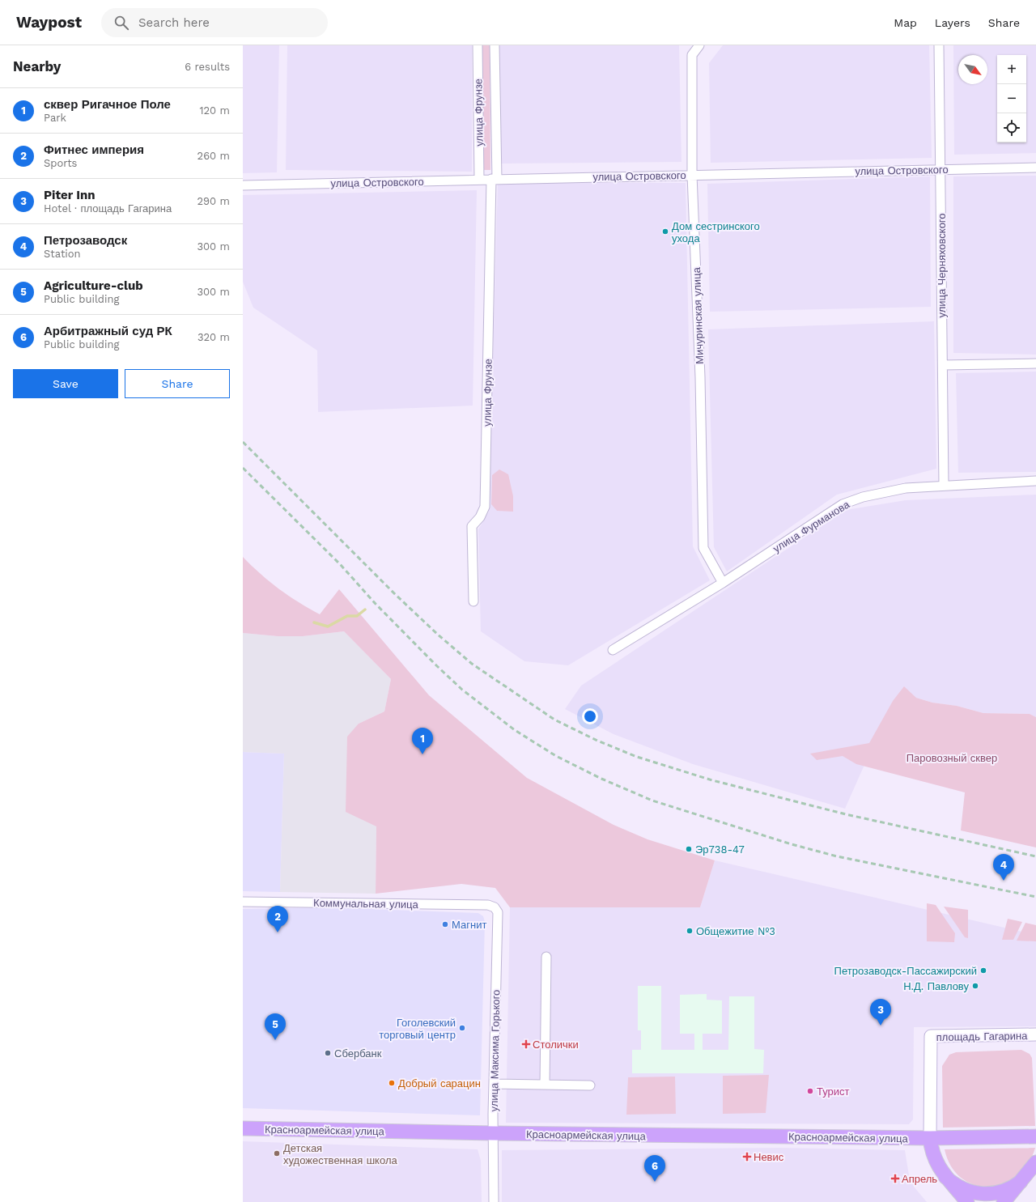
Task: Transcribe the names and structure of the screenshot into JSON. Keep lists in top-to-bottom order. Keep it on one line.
{"streets":{"main road":["площадь Гагарина","Красноармейская улица"],"street":["улица Фрунзе","улица Островского","улица Черняховского","Мичуринская улица","улица Фурманова","Коммунальная улица","улица Максима Горького"]},"crossings":[["улица Фрунзе","улица Островского"],["улица Островского","улица Черняховского"],["улица Островского","Мичуринская улица"],["улица Черняховского","улица Фурманова"],["Мичуринская улица","улица Фурманова"],["Коммунальная улица","улица Максима Горького"],["площадь Гагарина","Красноармейская улица"],["улица Максима Горького","Красноармейская улица"]],"parks":["Паровозный сквер"],"places":{"other":["Дом сестринского ухода","Эр738-47","Магнит","Общежитие №3","Петрозаводск-Пассажирский","Н.Д. Павлову","Гоголевский торговый центр","Сбербанк","Добрый сарацин","Турист","Детская художественная школа"],"health":["Столички","Невис","Апрель"]},"north":"bottom right","page":{"header":"Waypost","search":"Search here","nav":["Map","Layers","Share"],"heading":["Nearby","6 results"],"map_buttons":["+","−"],"list":[{"mark":"1","name":"сквер Ригачное Поле","note":"Park","value":"120 m"},{"mark":"2","name":"Фитнес империя","note":"Sports","value":"260 m"},{"mark":"3","name":"Piter Inn","note":"Hotel · площадь Гагарина","value":"290 m"},{"mark":"4","name":"Петрозаводск","note":"Station","value":"300 m"},{"mark":"5","name":"Agriculture-club","note":"Public building","value":"300 m"},{"mark":"6","name":"Арбитражный суд РК","note":"Public building","value":"320 m"}],"buttons":["Save","Share"],"pins":["1","4","2","3","5","6"]}}
